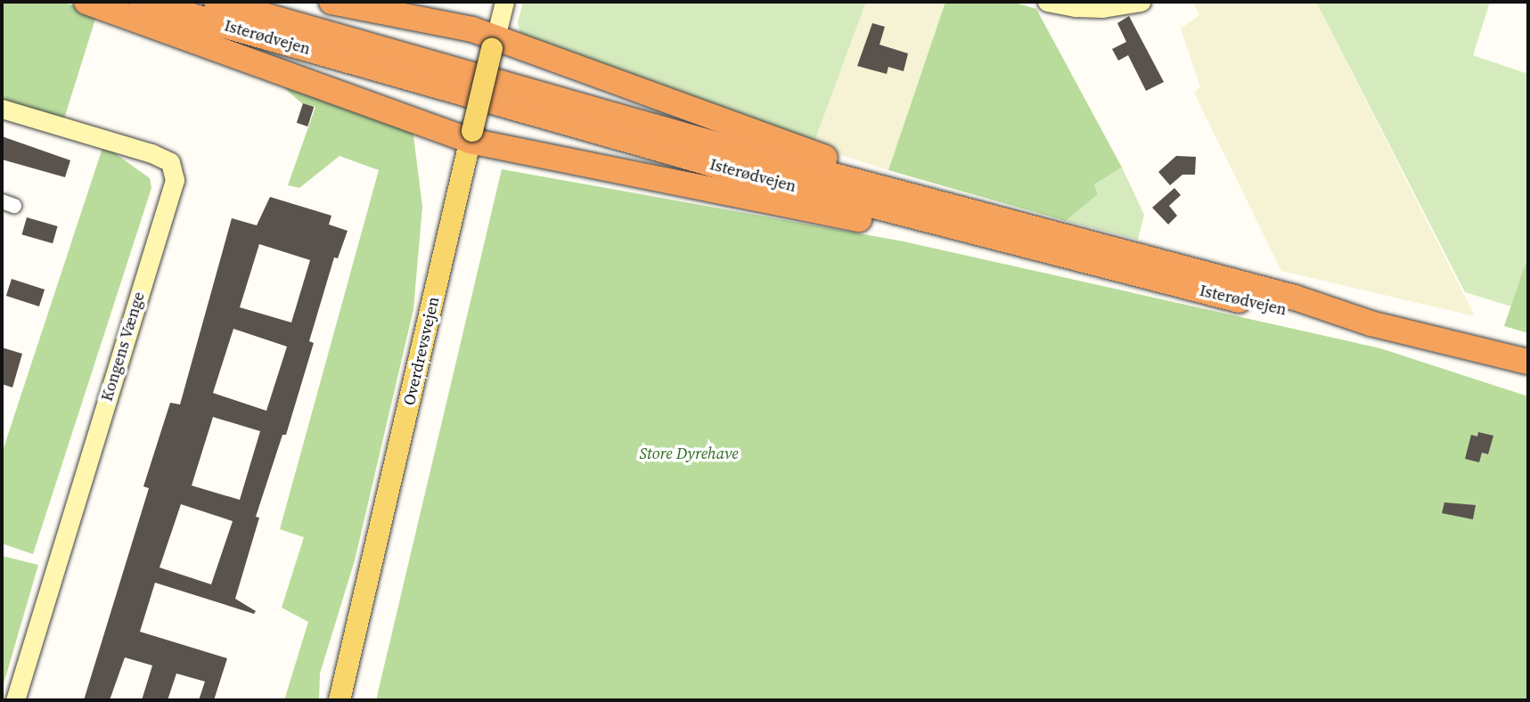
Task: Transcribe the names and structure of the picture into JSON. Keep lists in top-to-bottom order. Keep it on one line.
{"streets":{"highway":["Isterødvejen"],"main road":["Overdrevsvejen"],"street":["Kongens Vænge"]},"parks":["Store Dyrehave"]}
